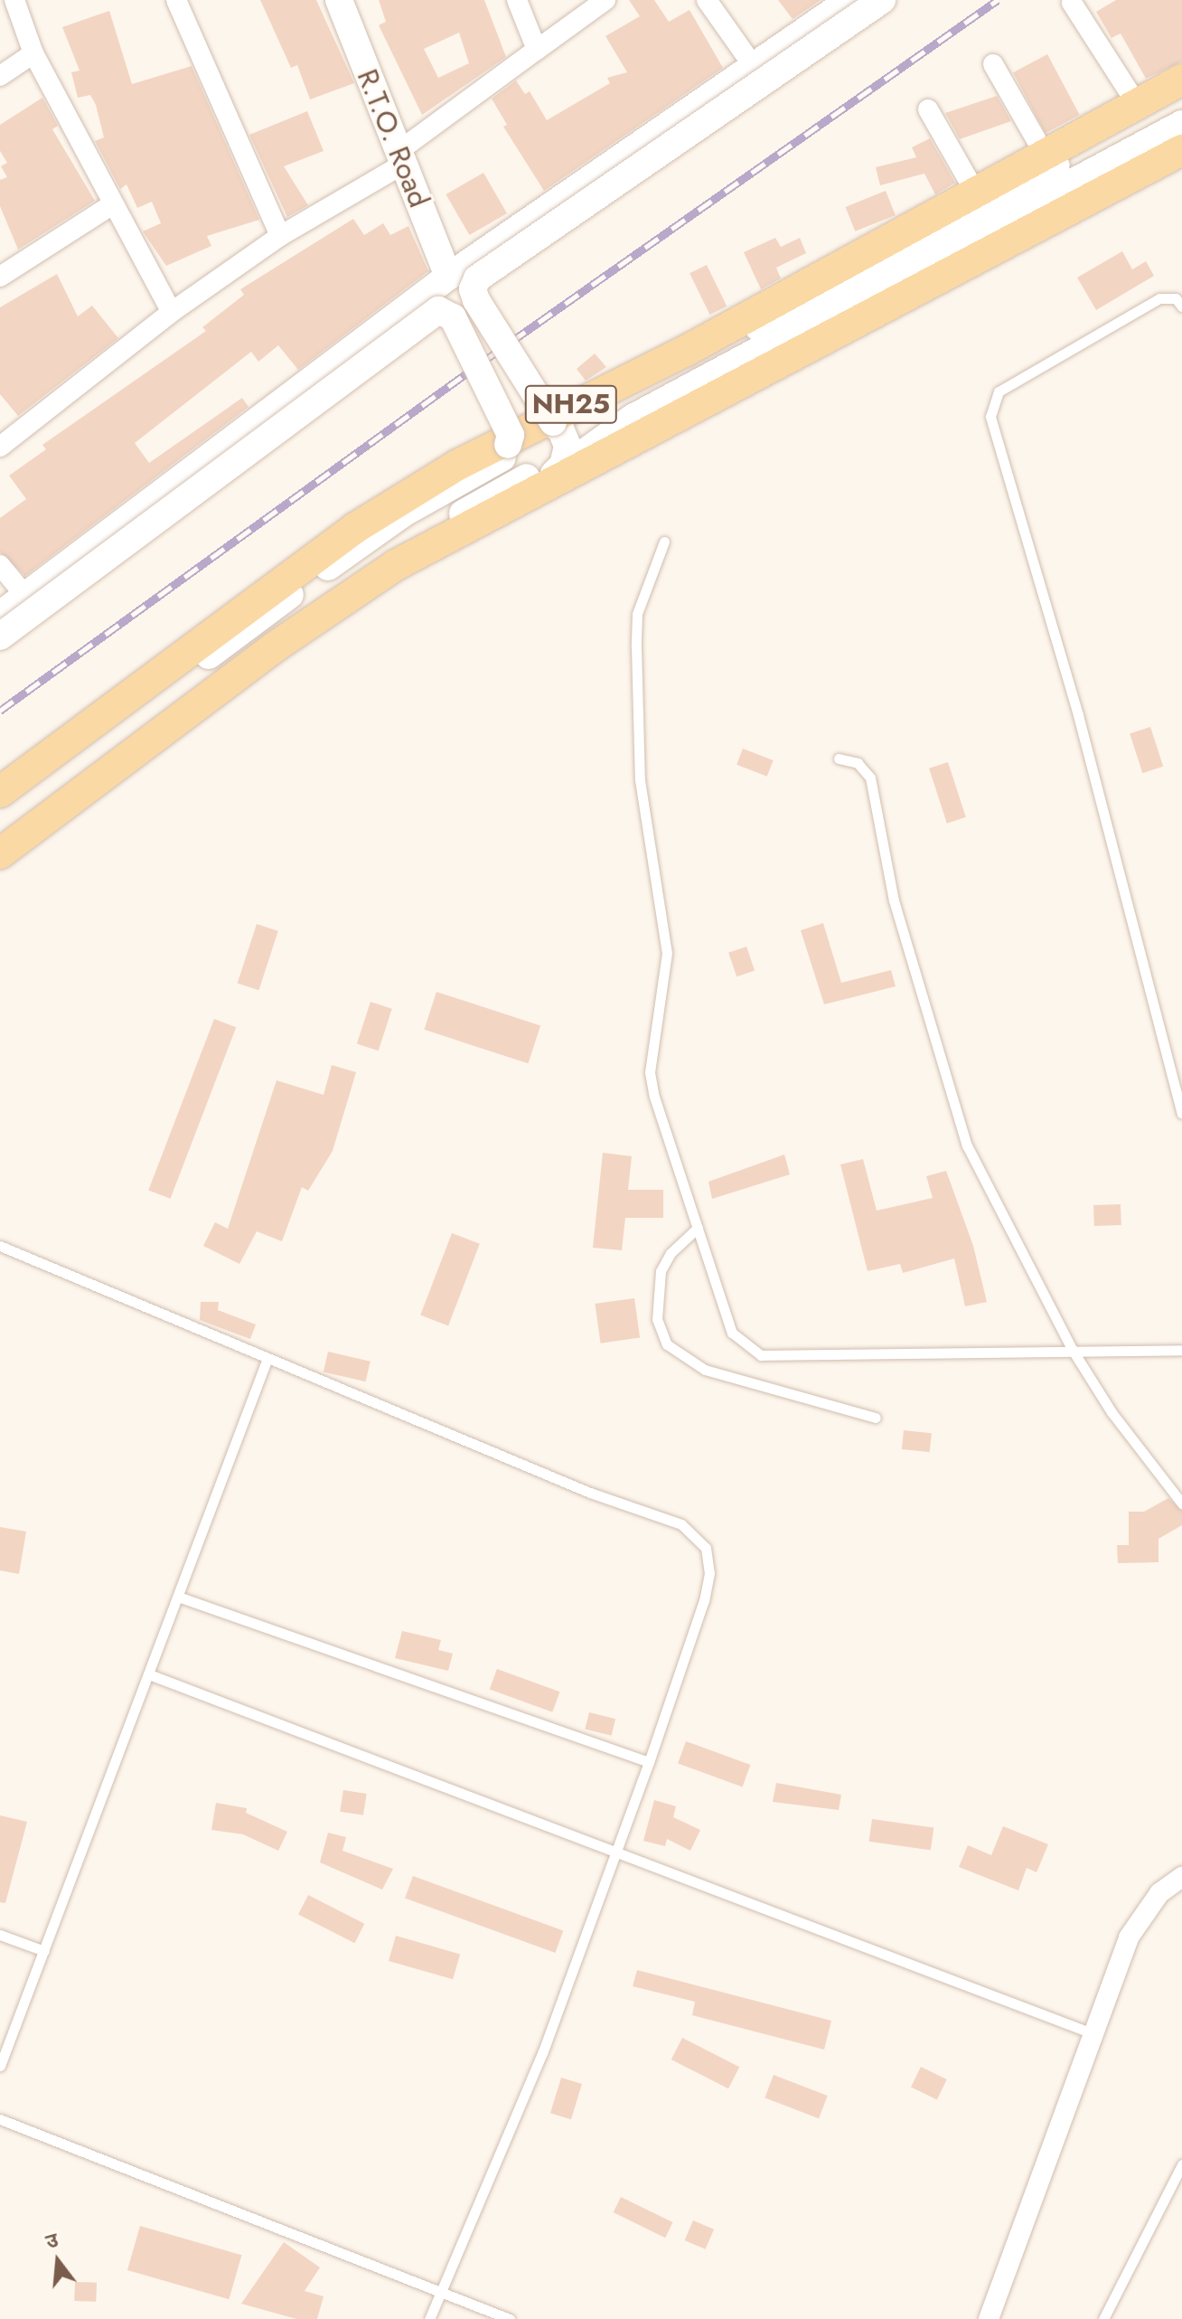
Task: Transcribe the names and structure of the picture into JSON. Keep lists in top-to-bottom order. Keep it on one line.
{"streets":{"main road":["NH25"],"street":["R.T.O. Road"]},"north":"top"}
